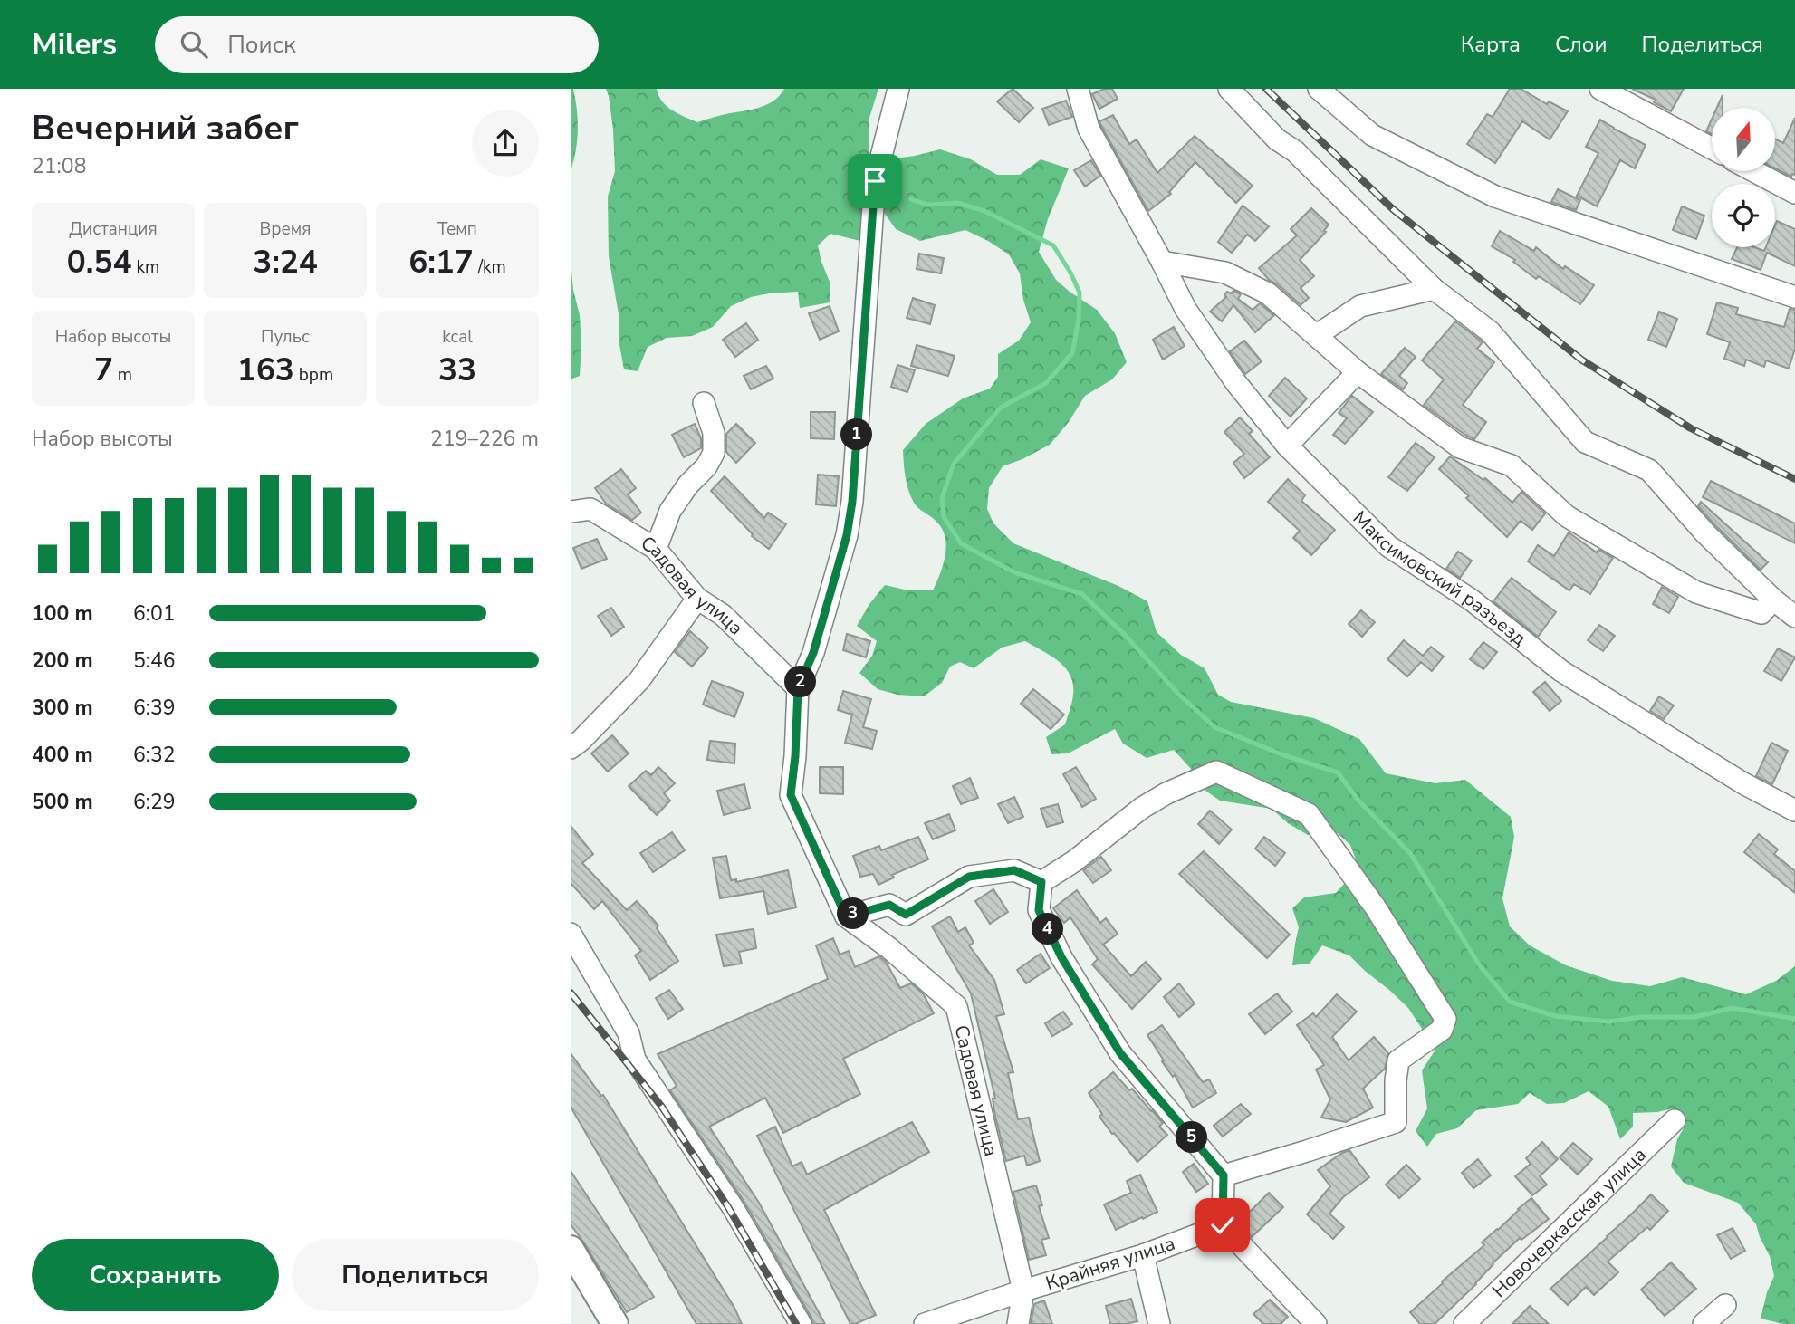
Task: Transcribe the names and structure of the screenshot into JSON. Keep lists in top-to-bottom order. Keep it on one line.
{"streets":{"street":["Максимовский разъезд","Садовая улица","Новочеркасская улица","Крайняя улица"]},"crossings":[["Садовая улица","Крайняя улица"]],"north":"top","page":{"header":"Milers","search":"Поиск","nav":["Карта","Слои","Поделиться"],"heading":["Вечерний забег","21:08"],"stats":[["Дистанция","0.54 km"],["Время","3:24"],["Темп","6:17 /km"],["Набор высоты","7 m"],["Пульс","163 bpm"],["kcal","33"]],"chart":["Набор высоты","219–226 m"],"pins":["1","2","3","4","5"],"list":[{"name":"100 m","note":"6:01"},{"name":"200 m","note":"5:46"},{"name":"300 m","note":"6:39"},{"name":"400 m","note":"6:32"},{"name":"500 m","note":"6:29"}],"buttons":["Сохранить","Поделиться"]}}
